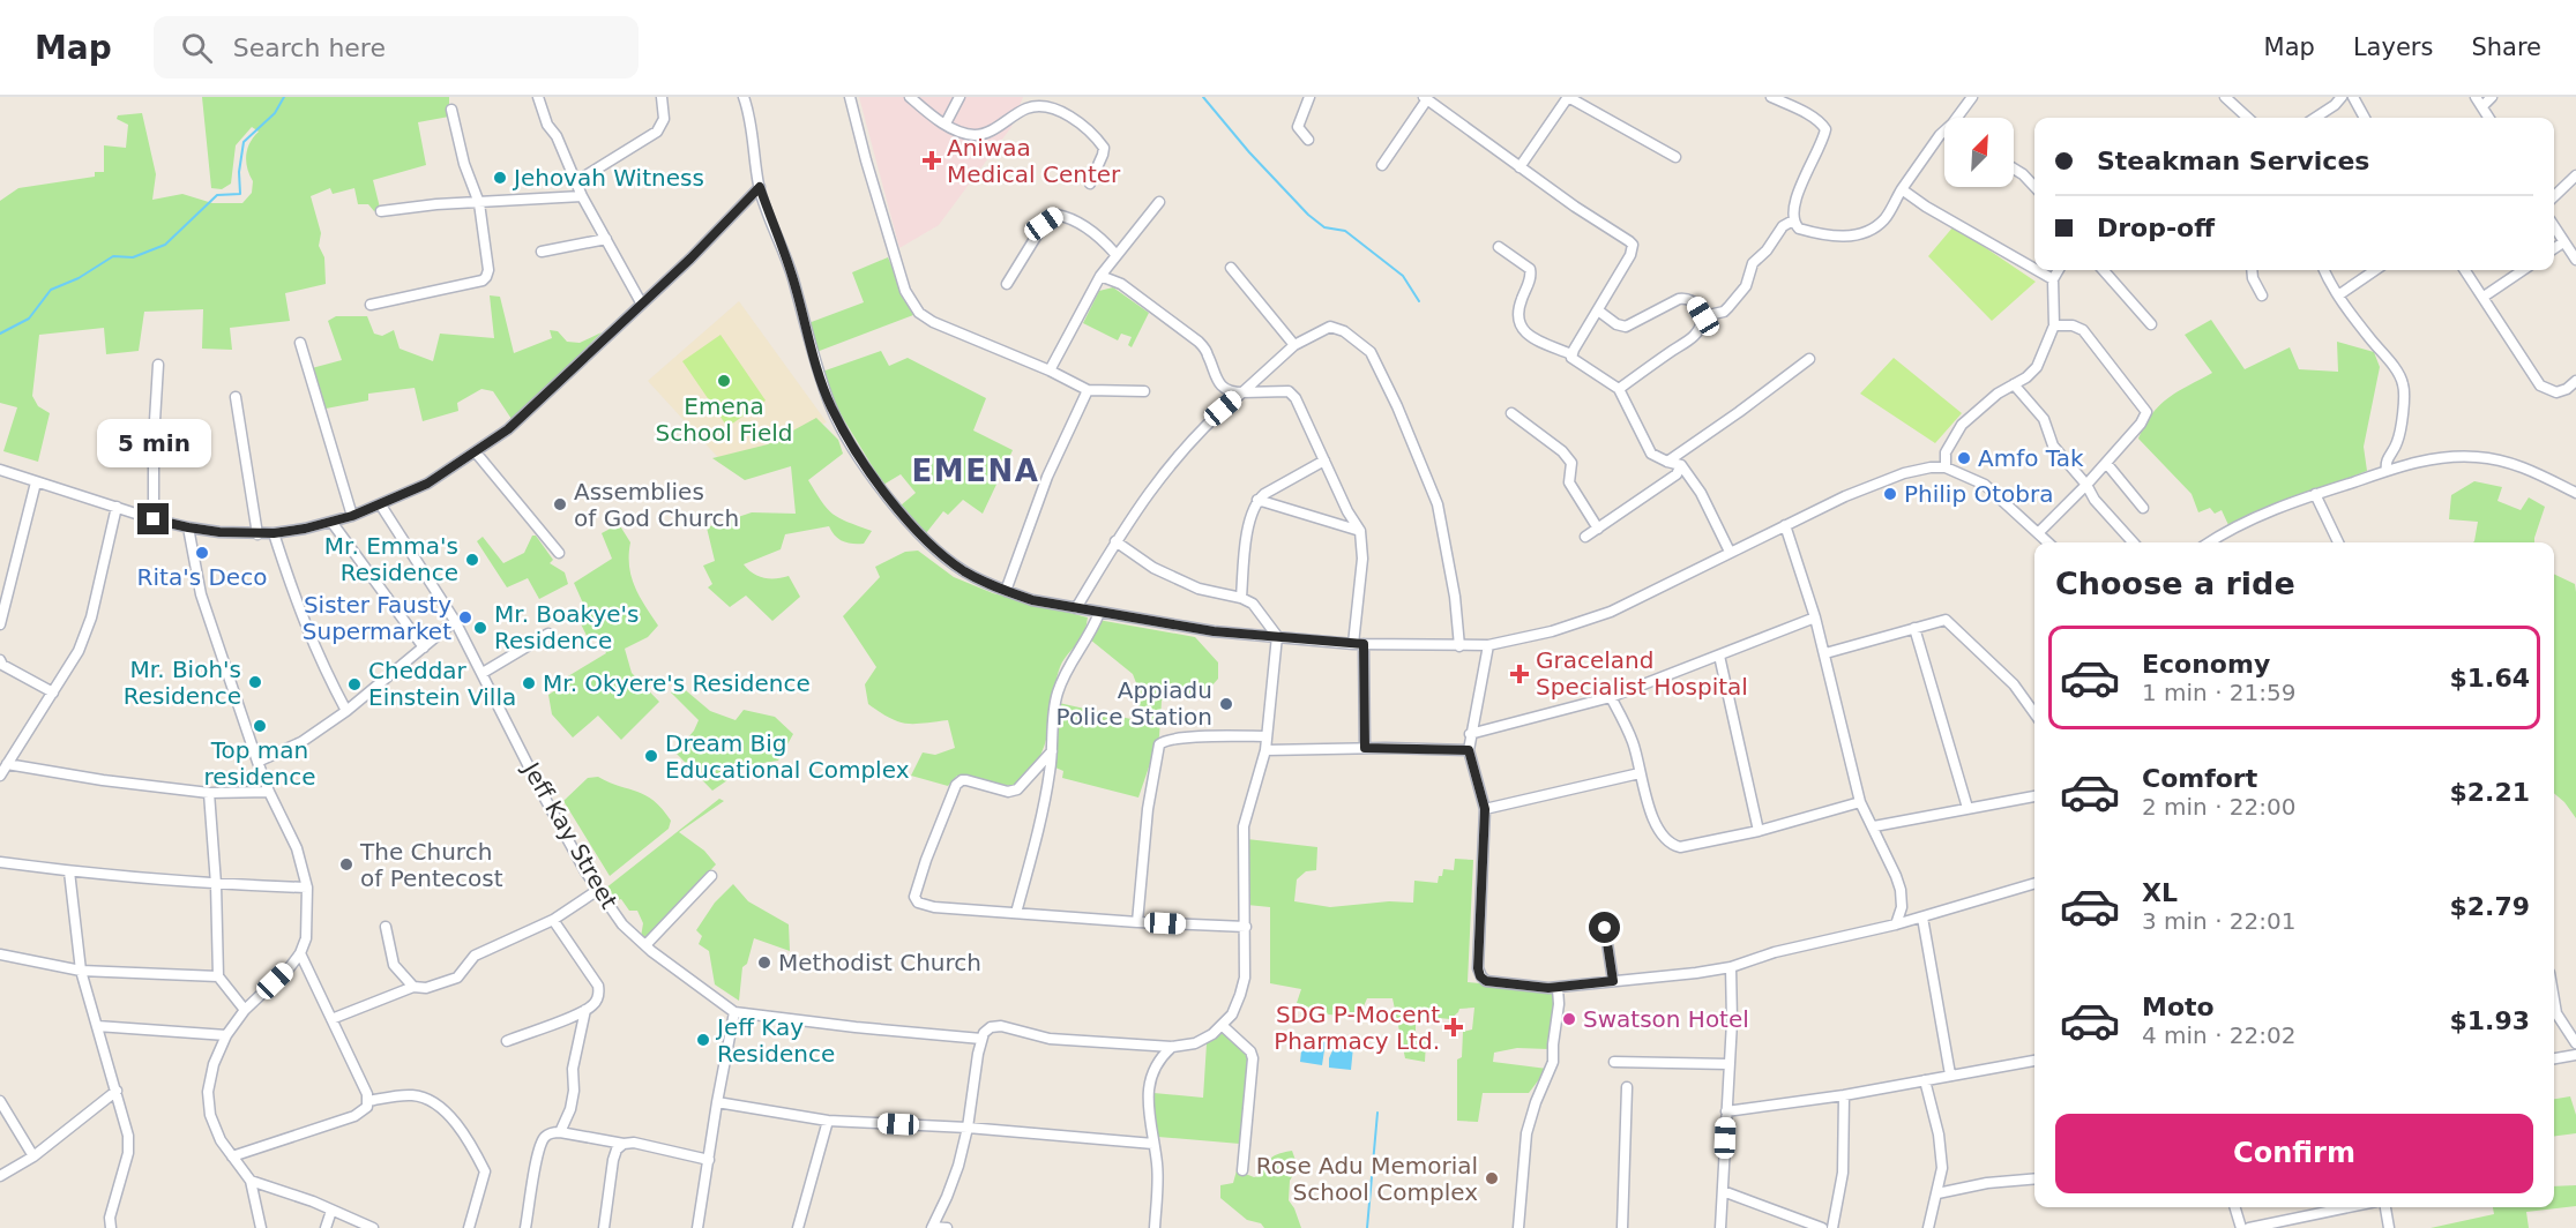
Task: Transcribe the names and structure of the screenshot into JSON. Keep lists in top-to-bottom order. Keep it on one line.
{"streets":{"street":["Jeff Kay Street"]},"districts":["EMENA"],"places":{"health":["Aniwaa Medical Center","Graceland Specialist Hospital","SDG P-Mocent Pharmacy Ltd."],"other":["Jehovah Witness","Emena School Field","Amfo Tak","Philip Otobra","Assemblies of God Church","Rita's Deco","Mr. Emma's Residence","Sister Fausty Supermarket","Mr. Boakye's Residence","Mr. Bioh's Residence","Mr. Okyere's Residence","Cheddar Einstein Villa","Appiadu Police Station","Top man residence","Dream Big Educational Complex","The Church of Pentecost","Methodist Church","Swatson Hotel","Jeff Kay Residence","Rose Adu Memorial School Complex"]},"north":"top right","page":{"header":"Map","search":"Search here","nav":["Map","Layers","Share"],"banner":["Steakman Services","Drop-off"],"bubble":"5 min","heading":"Choose a ride","list":[{"name":"Economy","note":"1 min · 21:59","value":"$1.64"},{"name":"Comfort","note":"2 min · 22:00","value":"$2.21"},{"name":"XL","note":"3 min · 22:01","value":"$2.79"},{"name":"Moto","note":"4 min · 22:02","value":"$1.93"}],"buttons":"Confirm"}}
